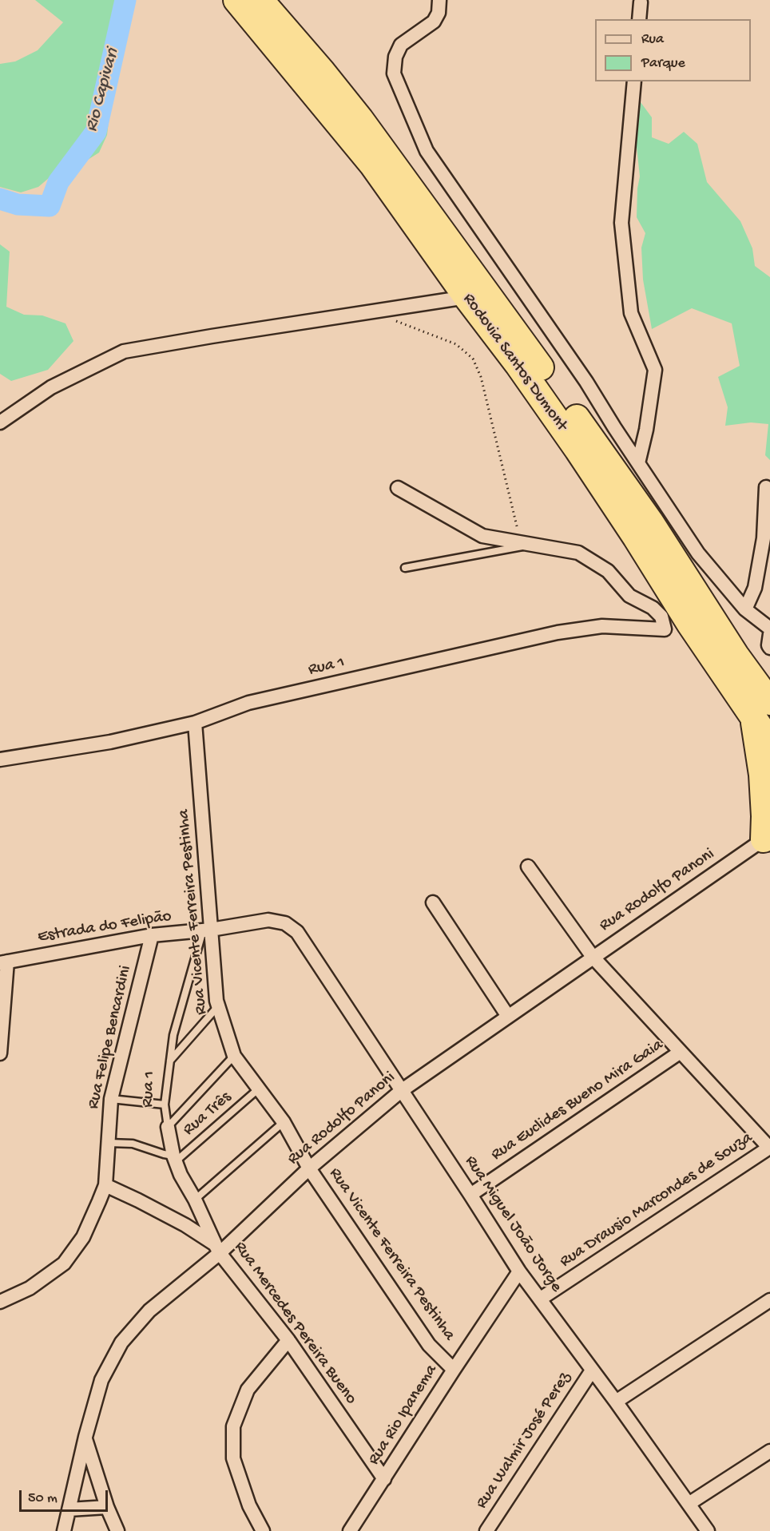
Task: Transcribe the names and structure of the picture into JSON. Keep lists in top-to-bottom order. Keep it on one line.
{"streets":{"highway":["Rodovia Santos Dumont"],"street":["Rua 1","Rua Rodolfo Panoni","Rua Vicente Ferreira Pestinha","Estrada do Felipão","Rua Felipe Bencardini","Rua Euclides Bueno Mira Gaia","Rua Drausio Marcondes de Souza","Rua Miguel João Jorge","Rua Mercedes Pereira Bueno","Rua Rio Ipanema","Rua Walmir José Perez"],"lane":["Rua Três"]},"crossings":[["Rua 1","Rua Rodolfo Panoni"],["Rua 1","Rua Vicente Ferreira Pestinha"],["Rua 1","Estrada do Felipão"],["Rua 1","Rua Três"],["Rua 1","Rua Mercedes Pereira Bueno"],["Rua Rodolfo Panoni","Rua Vicente Ferreira Pestinha"],["Rua Rodolfo Panoni","Rua Miguel João Jorge"],["Rua Rodolfo Panoni","Rua Mercedes Pereira Bueno"],["Rua Vicente Ferreira Pestinha","Estrada do Felipão"],["Rua Vicente Ferreira Pestinha","Rua Três"],["Rua Vicente Ferreira Pestinha","Rua Rio Ipanema"],["Estrada do Felipão","Rua Felipe Bencardini"],["Estrada do Felipão","Rua Miguel João Jorge"],["Rua Felipe Bencardini","Rua Mercedes Pereira Bueno"],["Rua Euclides Bueno Mira Gaia","Rua Miguel João Jorge"],["Rua Drausio Marcondes de Souza","Rua Miguel João Jorge"],["Rua Miguel João Jorge","Rua Rio Ipanema"],["Rua Miguel João Jorge","Rua Walmir José Perez"],["Rua Mercedes Pereira Bueno","Rua Rio Ipanema"]],"water":["Rio Capivari"],"legend":["Rua","Parque"],"scale_bar":"50 m"}
